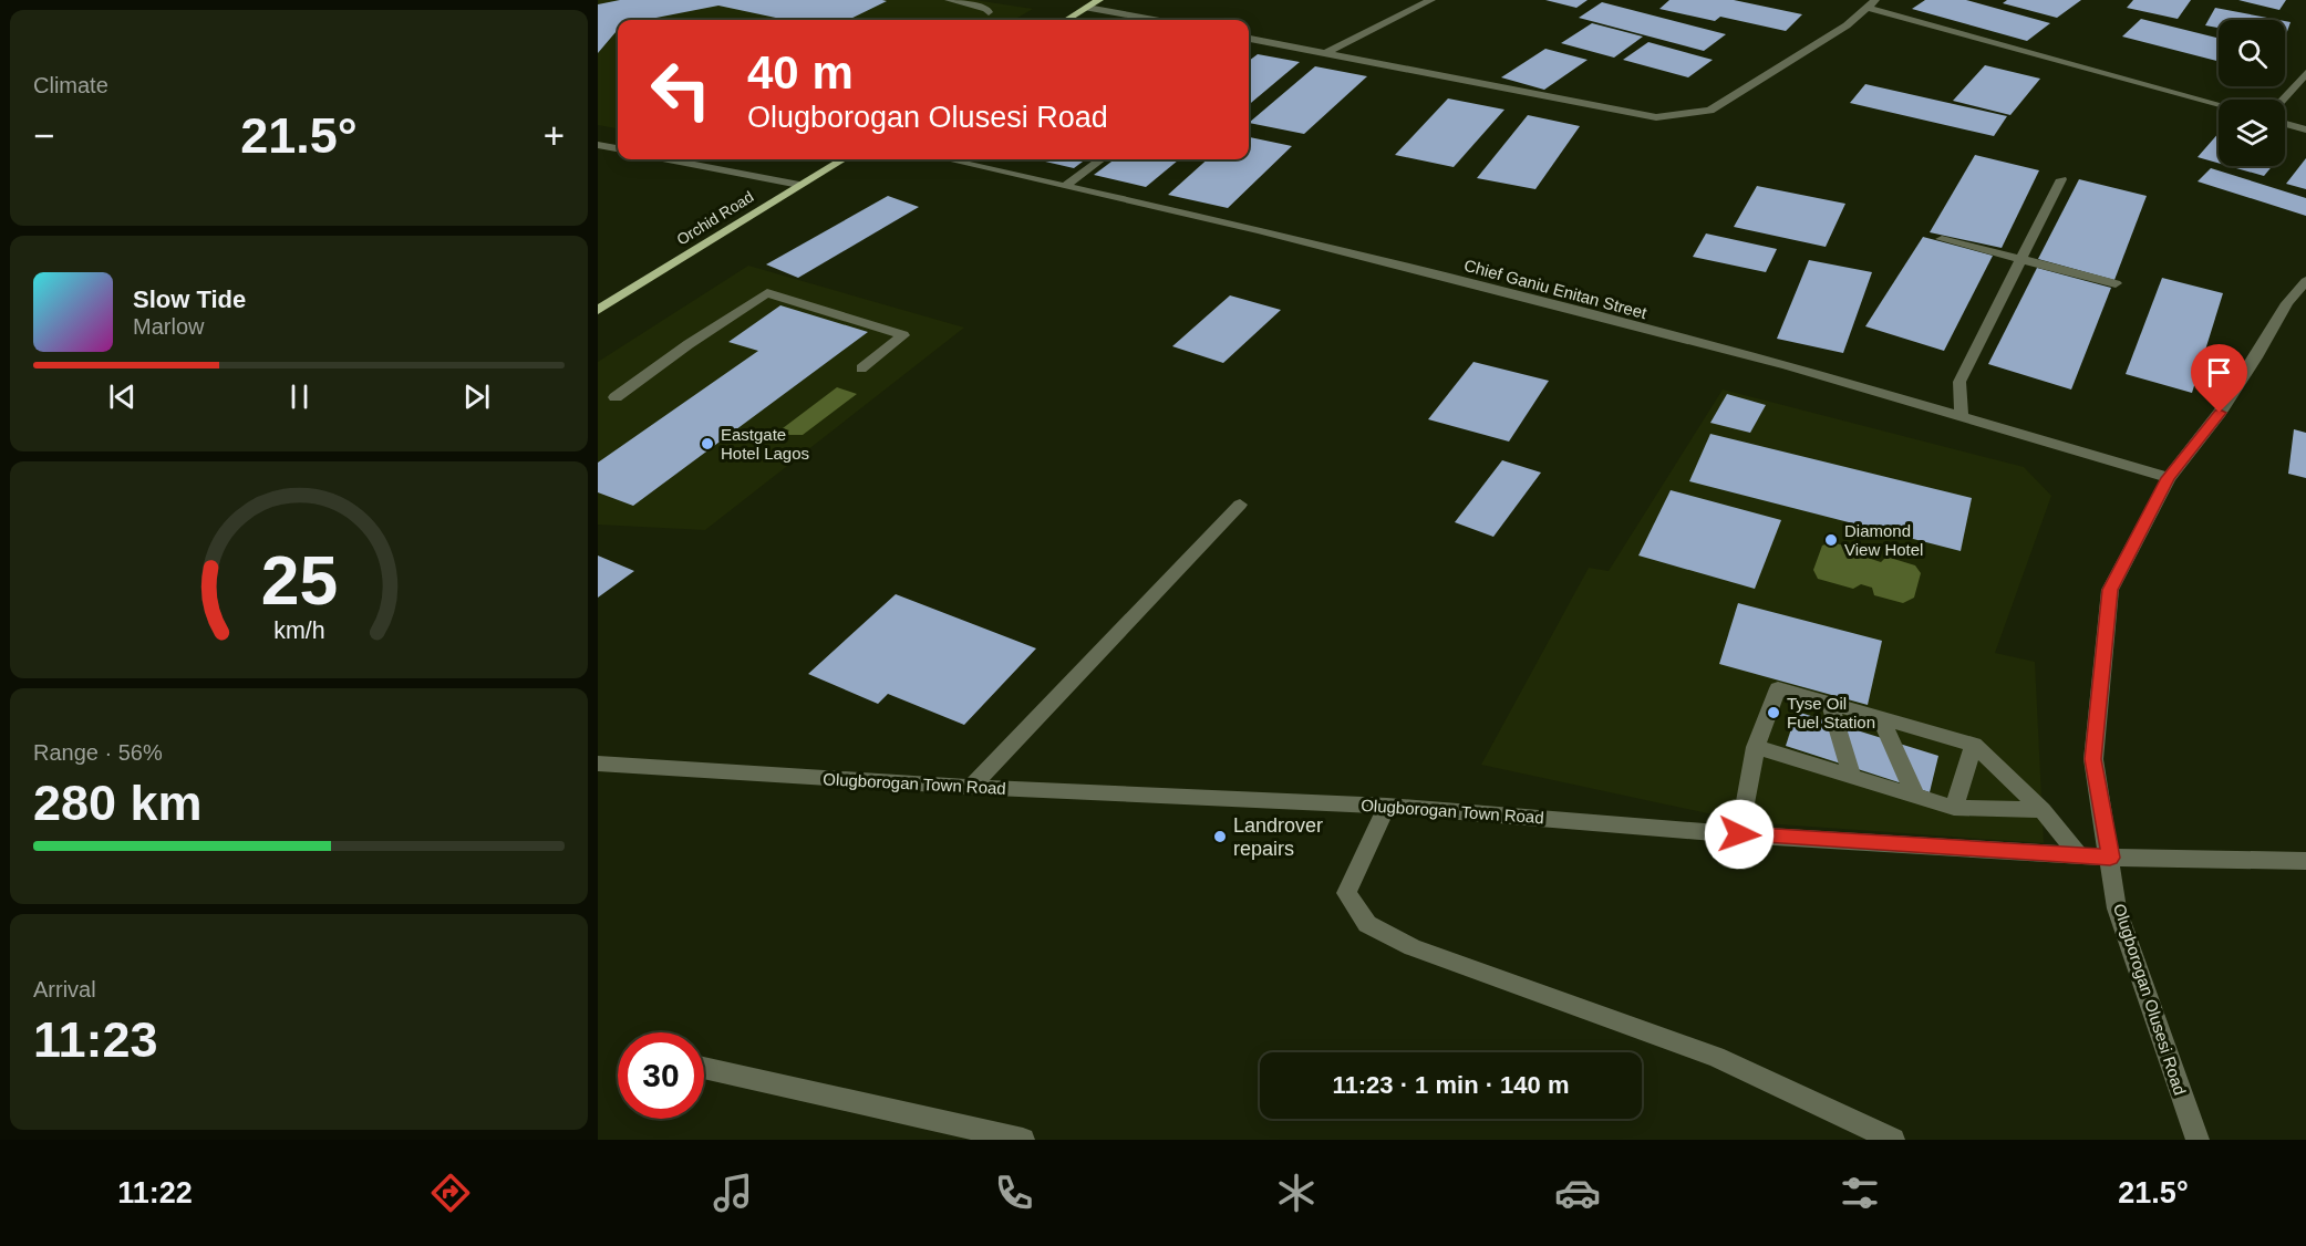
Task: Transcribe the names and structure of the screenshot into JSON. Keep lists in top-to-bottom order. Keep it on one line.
{"streets":{"main road":["Orchid Road"],"street":["Chief Ganiu Enitan Street","Olugborogan Town Road","Olugborogan Olusesi Road"]},"crossings":[["Chief Ganiu Enitan Street","Olugborogan Olusesi Road"],["Olugborogan Town Road","Olugborogan Olusesi Road"]],"places":["Eastgate Hotel Lagos","Diamond View Hotel","Tyse Oil Fuel Station","Landrover repairs"],"page":{"tile":["Climate",["Range · 56%","280 km"],["Arrival","11:23"]],"turn":["40 m","Olugborogan Olusesi Road"],"heat":["−","21.5°","+"],"song":["Slow Tide","Marlow"],"limit":"30","trip":"11:23 · 1 min · 140 m","tabs":["11:22","21.5°"],"gauge":["25","km/h"]}}
